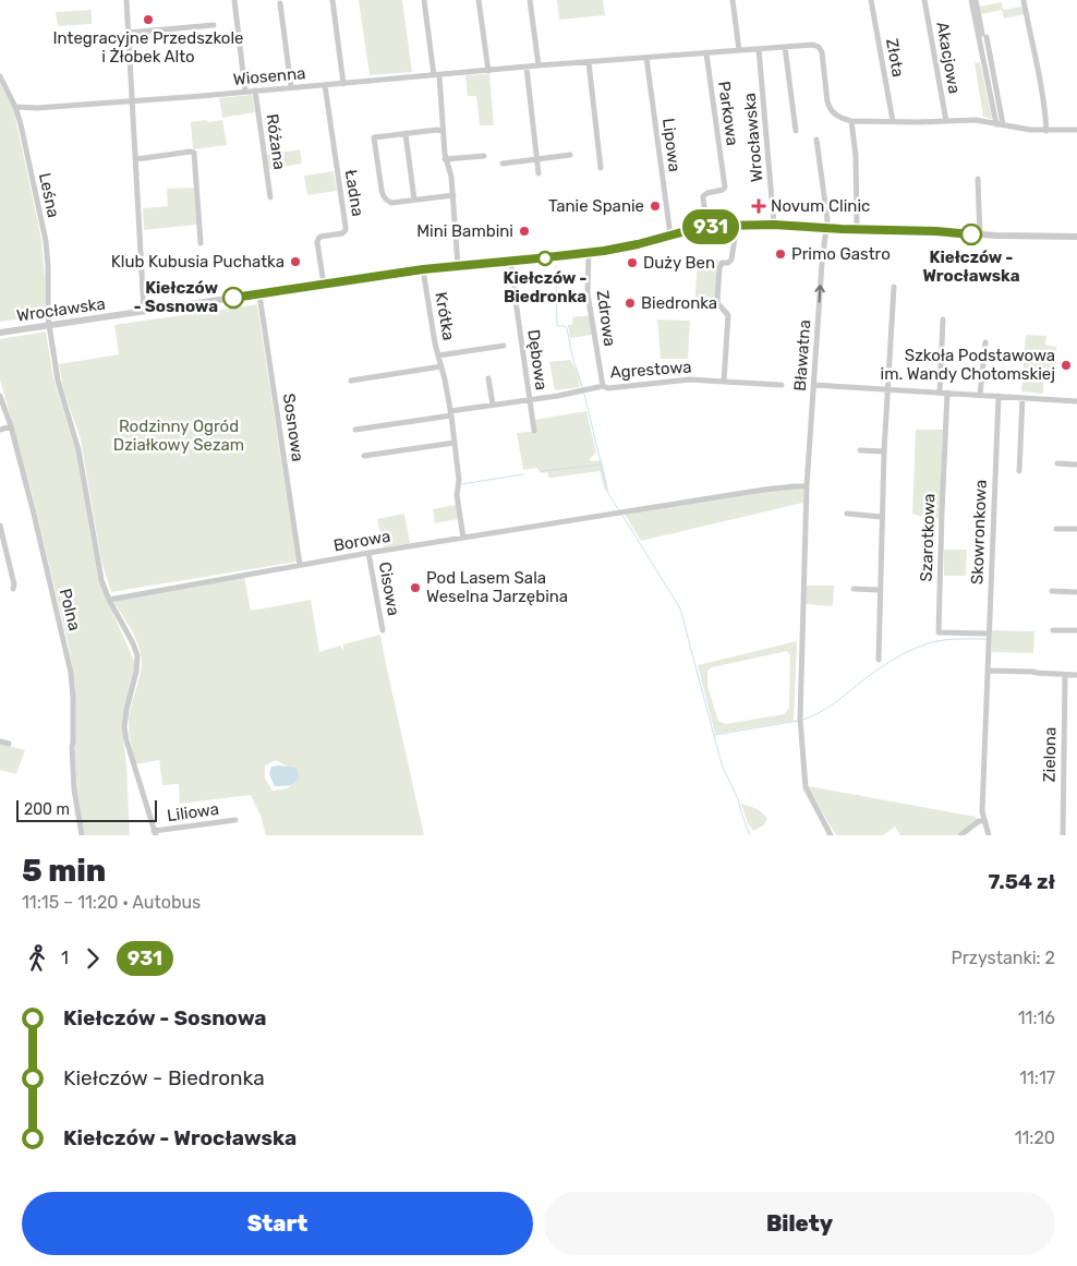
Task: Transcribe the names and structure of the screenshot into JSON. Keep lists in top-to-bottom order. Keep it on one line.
{"streets":{"street":["Złota","Akacjowa","Wiosenna","Parkowa","Wrocławska","Różana","Lipowa","Ładna","Leśna","Krótka","Zdrowa","Bławatna","Dębowa","Agrestowa","Sosnowa","Skowronkowa","Szarotkowa","Borowa","Cisowa","Polna","Zielona","Liliowa"]},"crossings":[["Wiosenna","Parkowa"],["Wiosenna","Wrocławska"],["Wiosenna","Różana"],["Wiosenna","Lipowa"],["Wiosenna","Ładna"],["Wiosenna","Leśna"],["Parkowa","Wrocławska"],["Wrocławska","Lipowa"],["Wrocławska","Ładna"],["Wrocławska","Leśna"],["Wrocławska","Krótka"],["Wrocławska","Zdrowa"],["Wrocławska","Bławatna"],["Wrocławska","Dębowa"],["Wrocławska","Sosnowa"],["Krótka","Borowa"],["Zdrowa","Agrestowa"],["Bławatna","Borowa"],["Dębowa","Agrestowa"],["Sosnowa","Borowa"],["Skowronkowa","Szarotkowa"],["Borowa","Cisowa"]],"parks":["Rodzinny Ogród Działkowy Sezam"],"places":{"other":["Integracyjne Przedszkole i Żłobek Alto","Tanie Spanie","Mini Bambini","Kiełczów - Wrocławska","Primo Gastro","Kiełczów - Biedronka","Klub Kubusia Puchatka","Duży Ben","Kiełczów - Sosnowa","Biedronka","Szkoła Podstawowa im. Wandy Chotomskiej","Pod Lasem Sala Weselna Jarzębina"],"health":["Novum Clinic"]},"lines":["bus line 931"],"scale_bar":"200 m","page":{"on_map":"931","scale":"200 m","heading":["5 min","11:15 – 11:20 · Autobus","7.54 zł"],"legs":["1","931","Przystanki: 2"],"list":[{"name":"Kiełczów - Sosnowa","value":"11:16"},{"name":"Kiełczów - Biedronka","value":"11:17"},{"name":"Kiełczów - Wrocławska","value":"11:20"}],"buttons":["Start","Bilety"]}}
